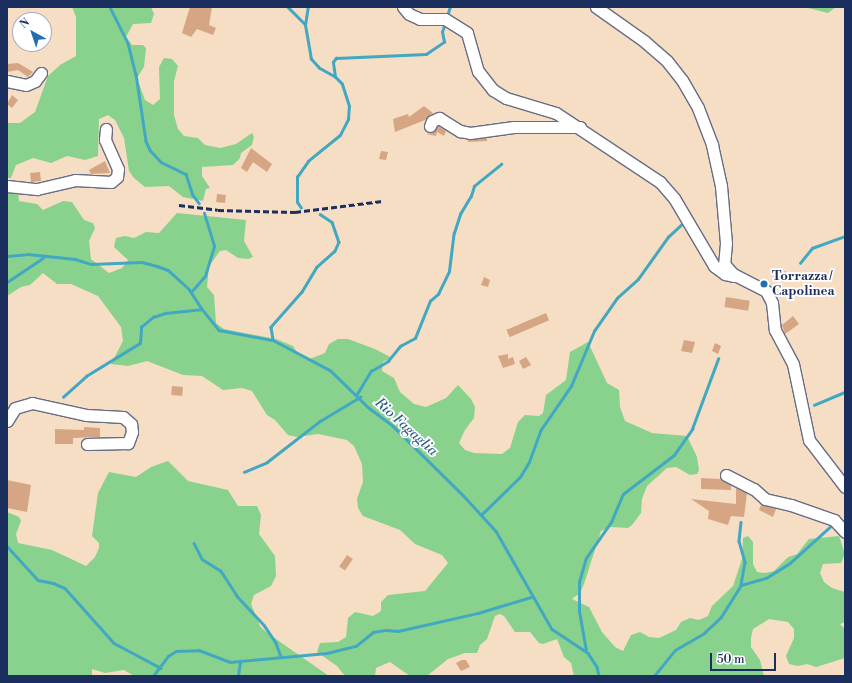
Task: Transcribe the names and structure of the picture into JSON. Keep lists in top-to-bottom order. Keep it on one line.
{"water":["Rio Fagaglia"],"places":["Torrazza / Capolinea"],"scale_bar":"50 m","north":"top left"}
